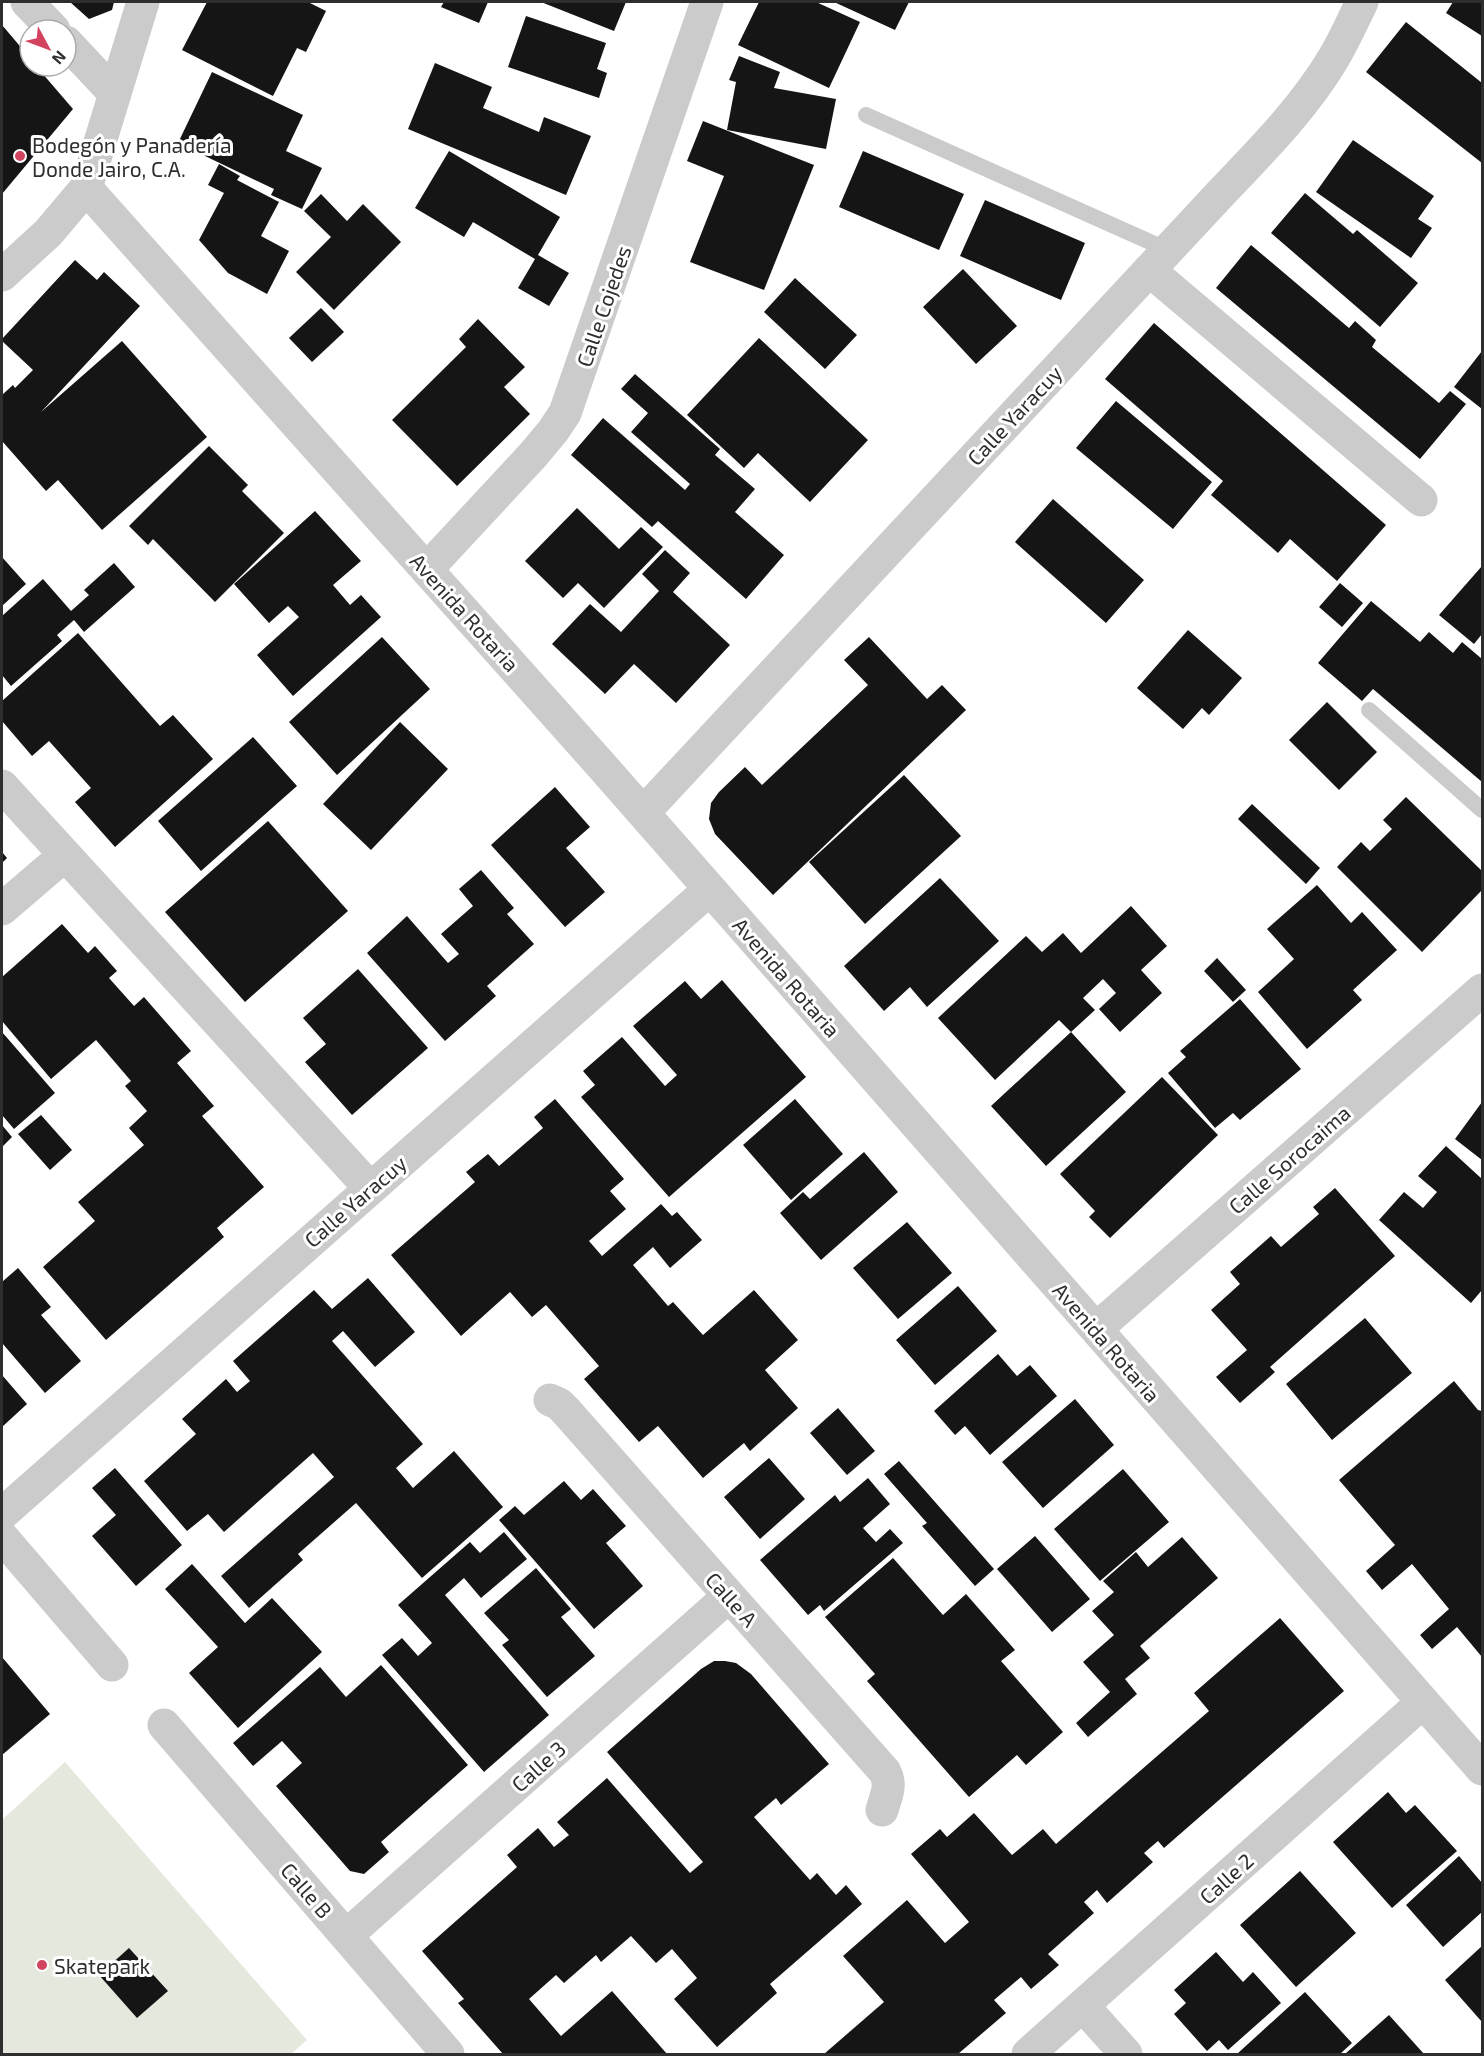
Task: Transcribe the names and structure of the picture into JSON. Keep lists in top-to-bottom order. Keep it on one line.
{"streets":{"street":["Calle Cojedes","Calle Yaracuy","Avenida Rotaria","Calle Sorocaima","Calle A","Calle 3","Calle 2","Calle B"]},"crossings":[["Calle Cojedes","Avenida Rotaria"],["Calle Yaracuy","Avenida Rotaria"],["Avenida Rotaria","Calle Sorocaima"],["Avenida Rotaria","Calle 2"],["Calle A","Calle 3"],["Calle 3","Calle B"]],"places":["Bodegón y Panadería Donde Jairo, C.A.","Skatepark"],"north":"bottom right"}
